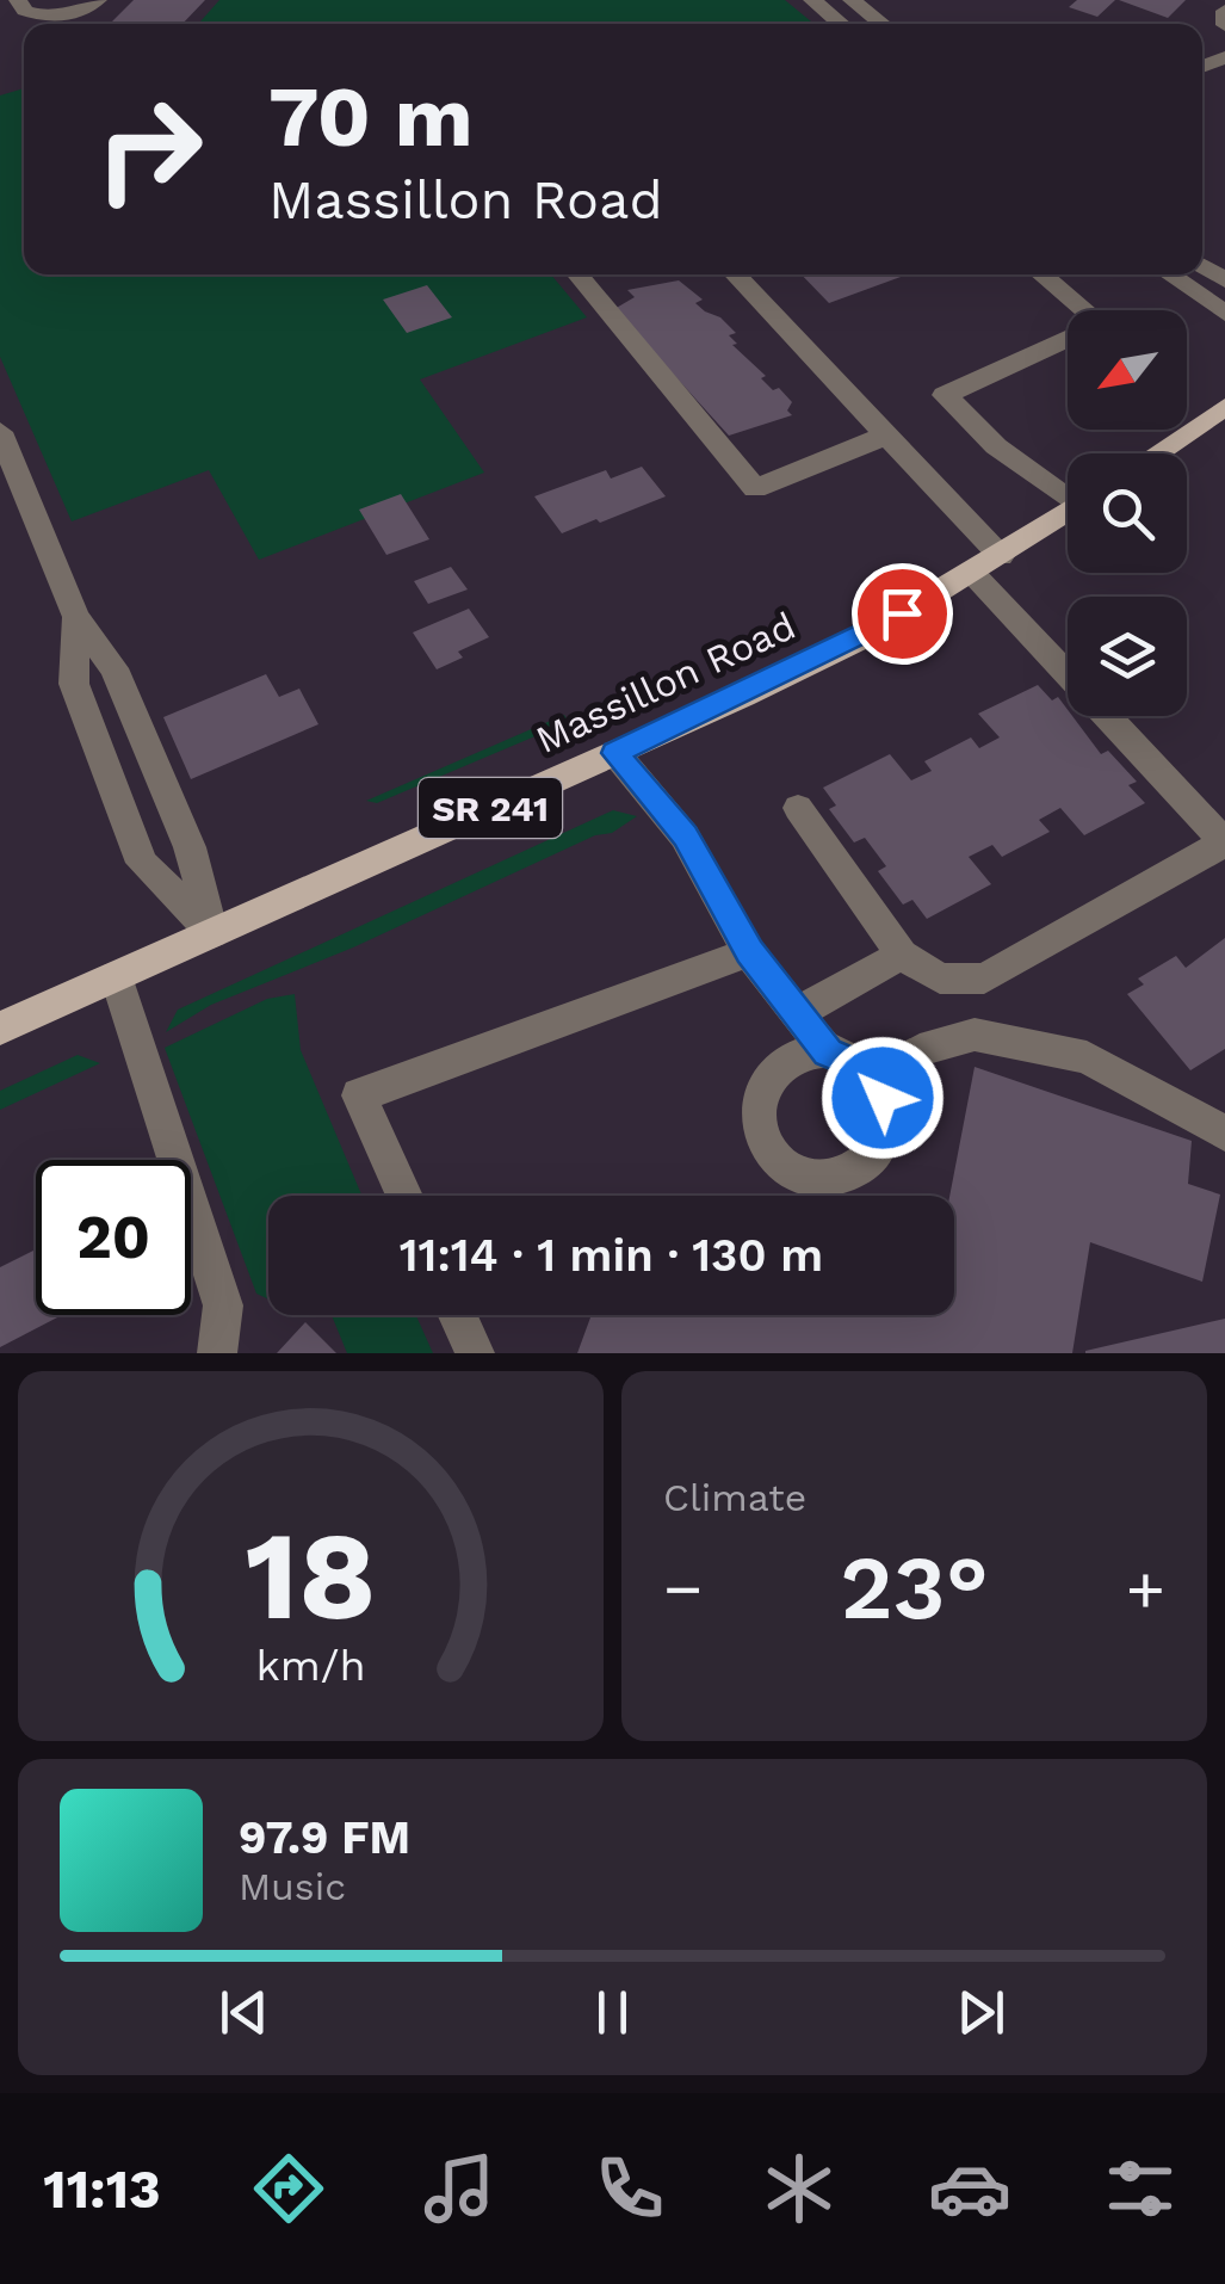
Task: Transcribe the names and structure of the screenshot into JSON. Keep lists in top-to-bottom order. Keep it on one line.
{"streets":{"main road":["Massillon Road","SR 241"]},"north":"bottom left","page":{"turn":["70 m","Massillon Road"],"limit":"20","trip":"11:14 · 1 min · 130 m","tile":"Climate","heat":["−","23°","+"],"song":["97.9 FM","Music"],"tabs":"11:13","gauge":["18","km/h"]}}
